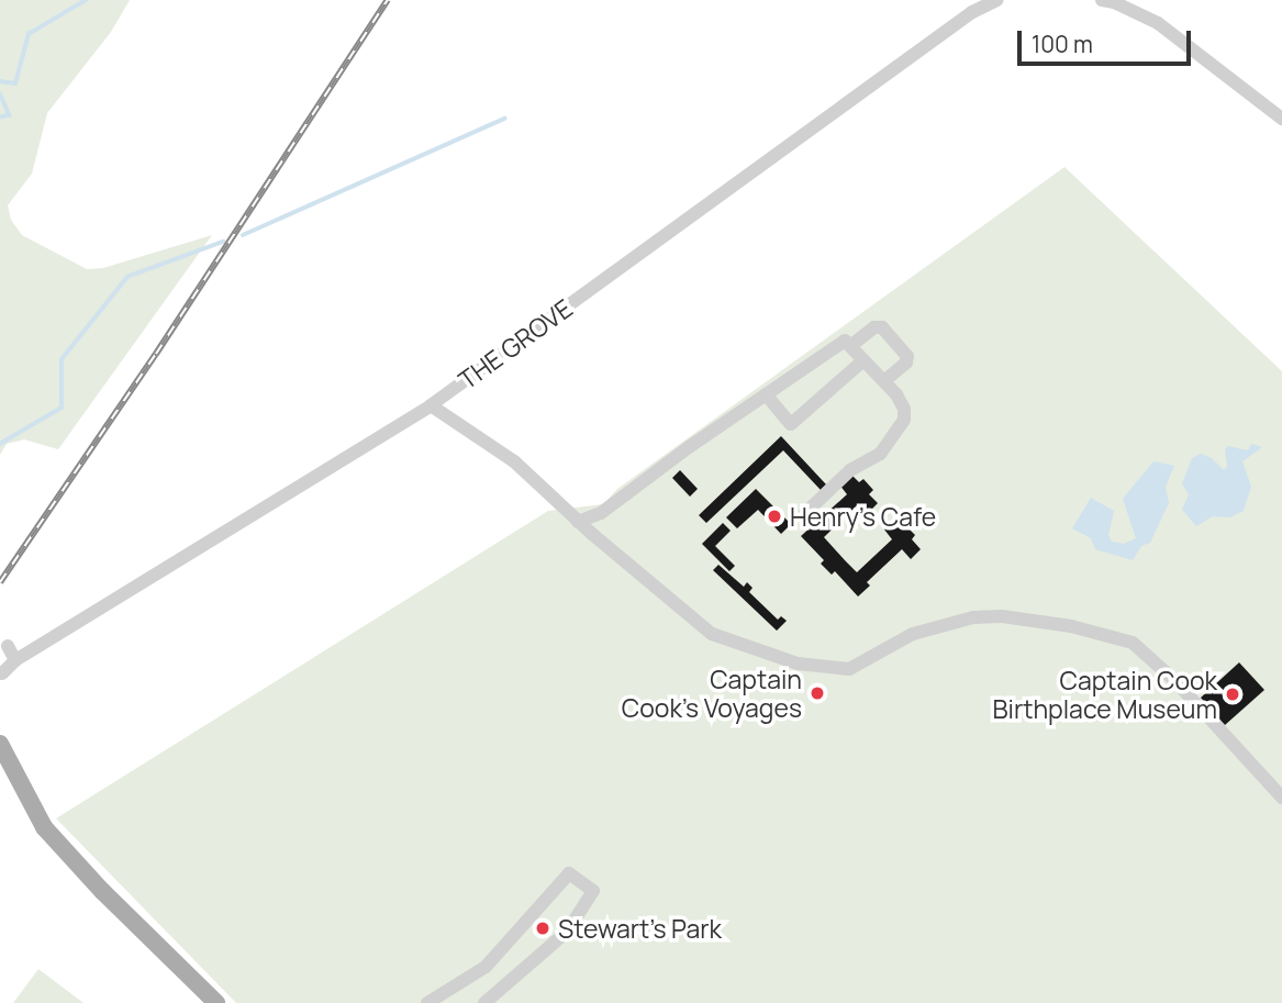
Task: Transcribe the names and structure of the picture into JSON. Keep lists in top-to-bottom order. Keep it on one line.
{"streets":{"street":["THE GROVE"]},"places":["Henry's Cafe","Captain Cook's Voyages","Captain Cook Birthplace Museum","Stewart's Park"],"scale_bar":"100 m"}
